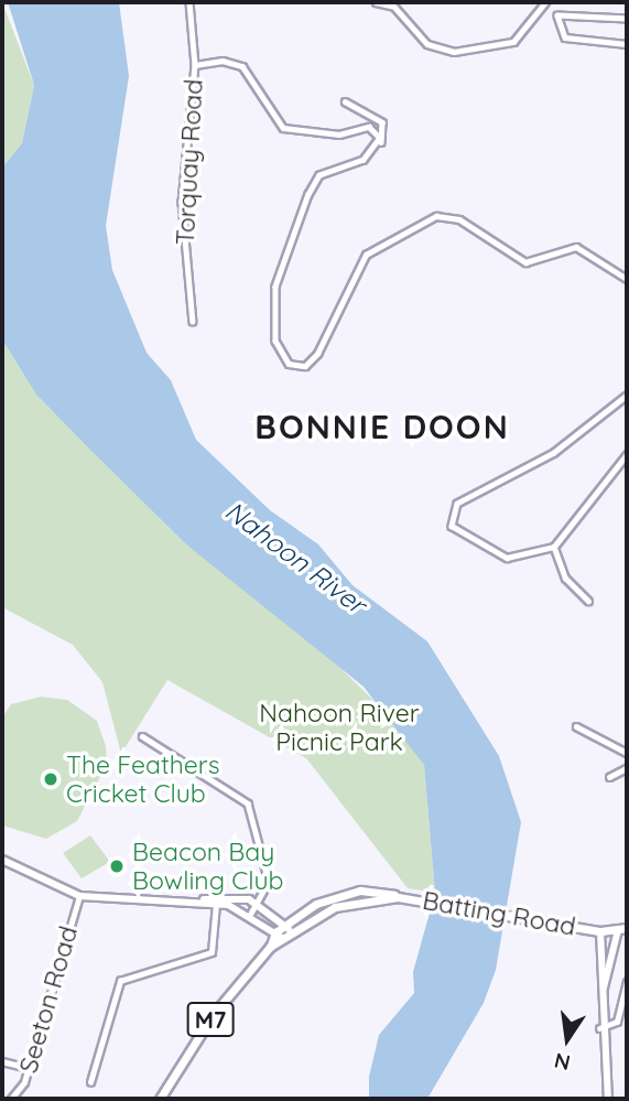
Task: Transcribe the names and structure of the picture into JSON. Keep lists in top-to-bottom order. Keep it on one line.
{"streets":{"main road":["Batting Road","M7"],"street":["Torquay Road","Seeton Road"]},"districts":["BONNIE DOON"],"water":["Nahoon River"],"parks":["Nahoon River Picnic Park"],"places":["The Feathers Cricket Club","Beacon Bay Bowling Club"],"north":"bottom"}
